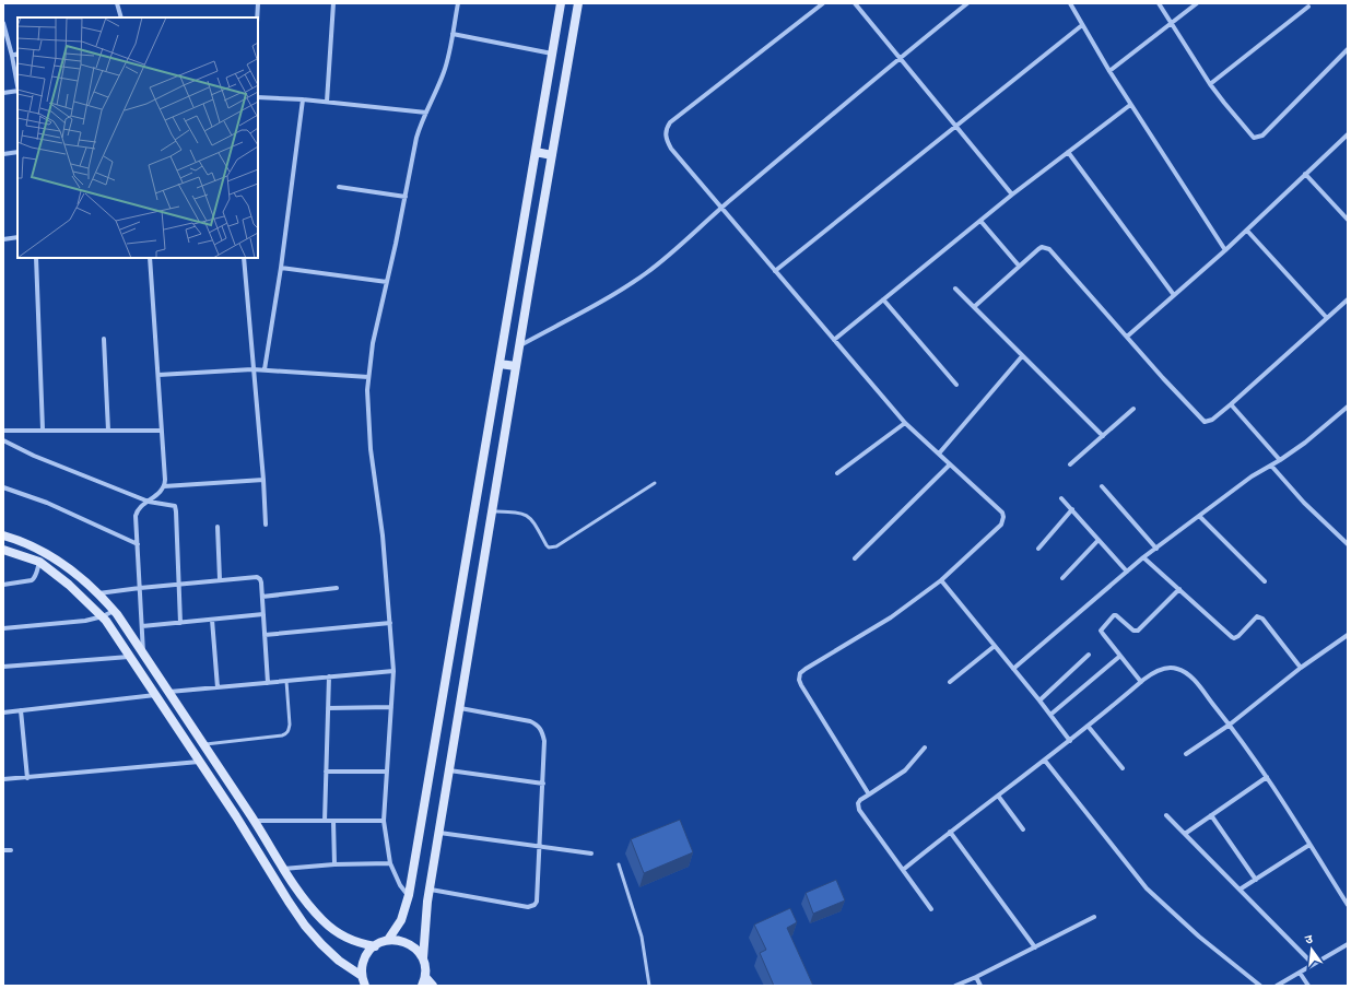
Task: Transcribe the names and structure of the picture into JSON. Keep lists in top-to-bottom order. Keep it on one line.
{"north":"top"}
